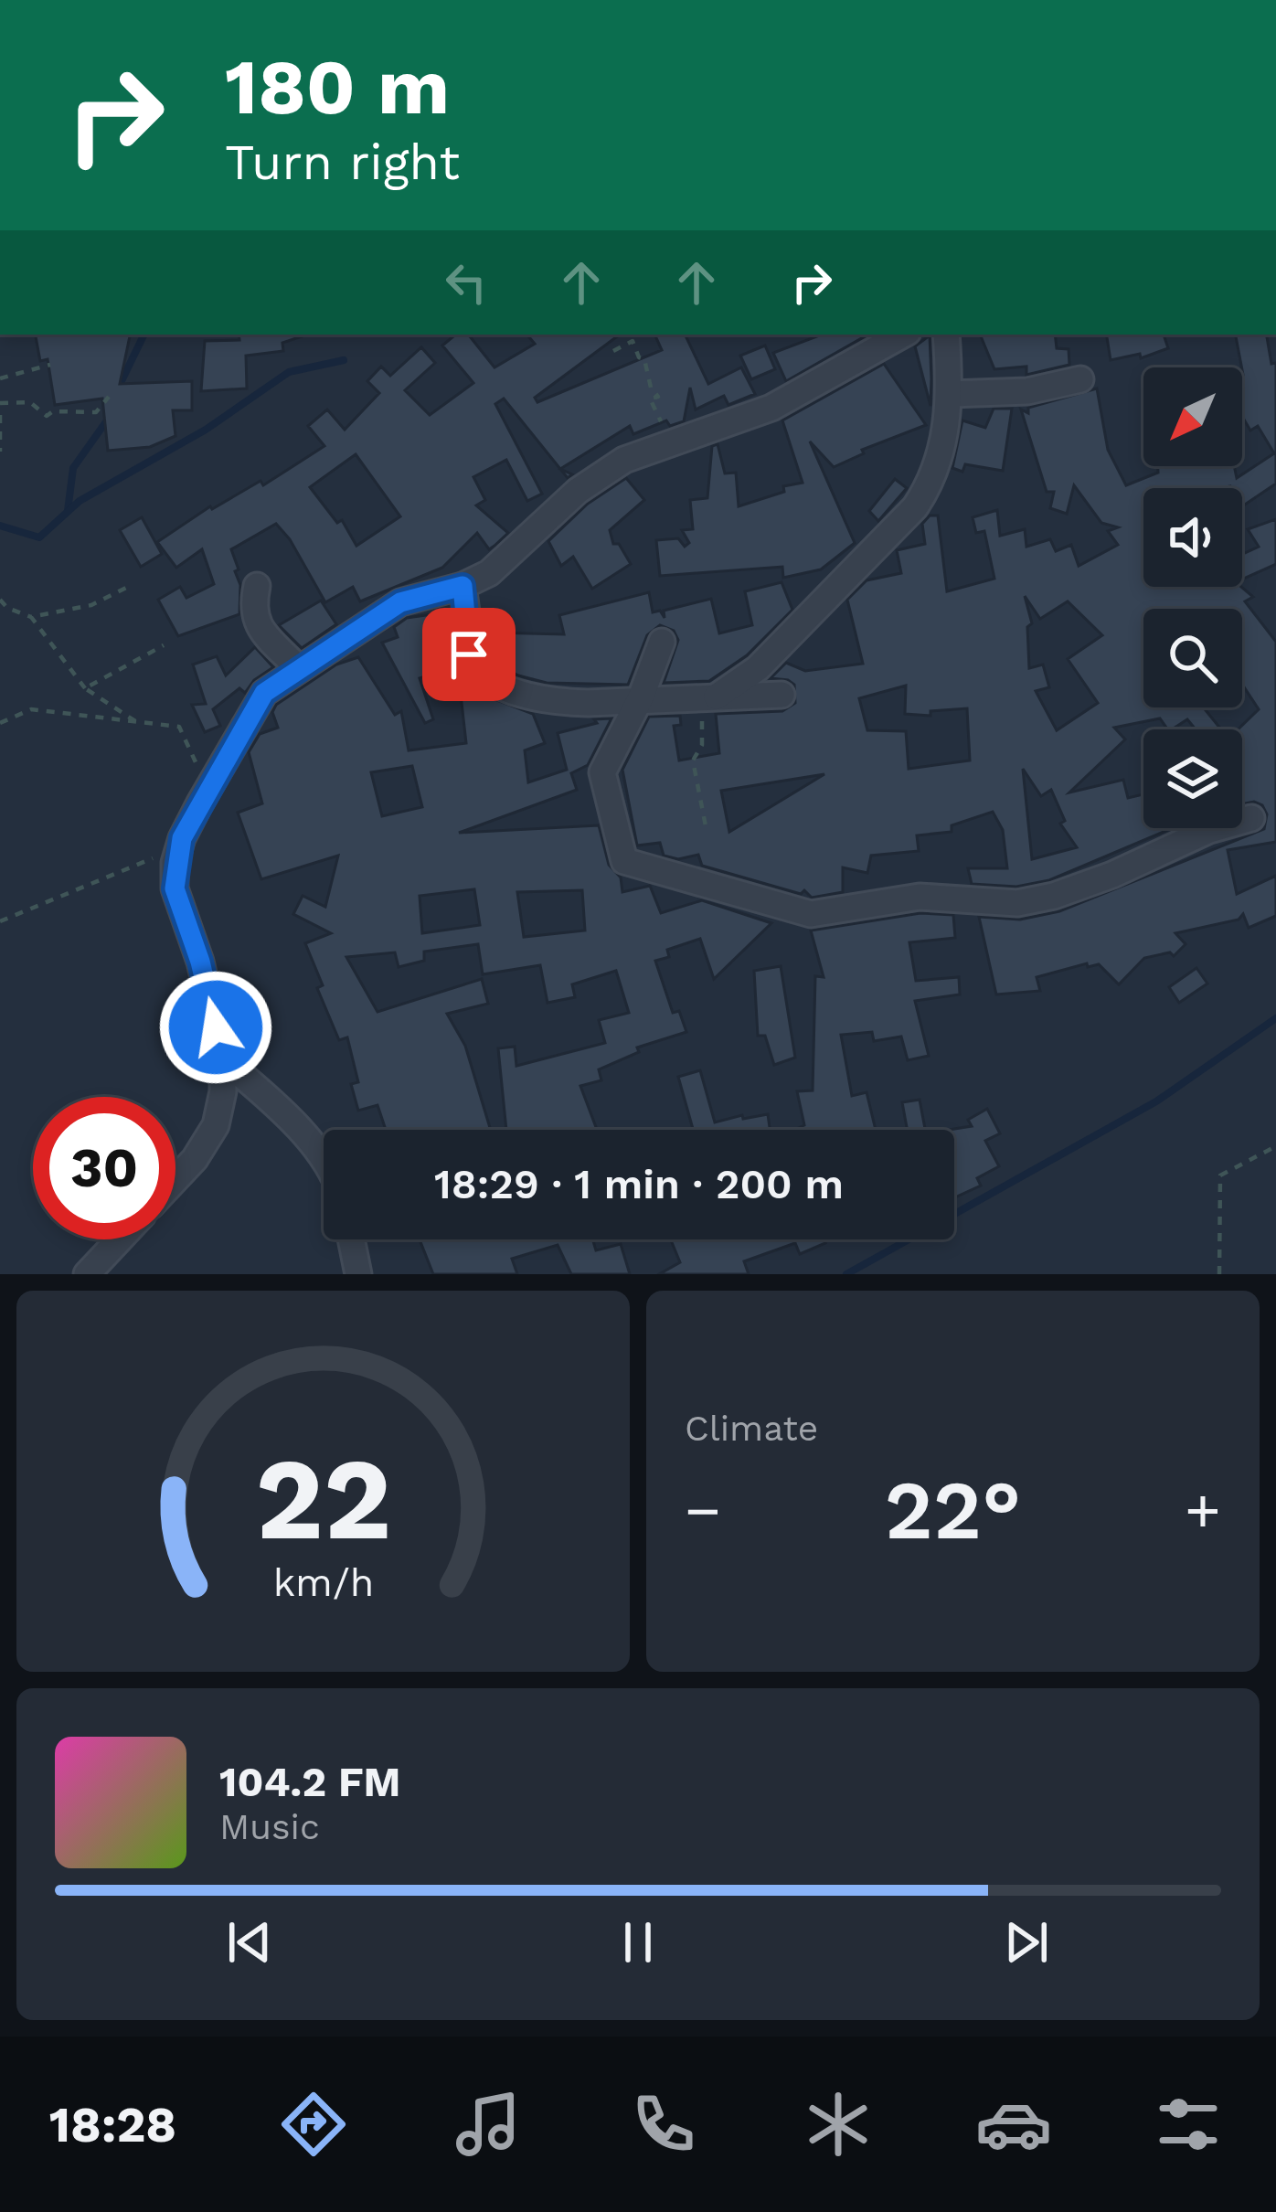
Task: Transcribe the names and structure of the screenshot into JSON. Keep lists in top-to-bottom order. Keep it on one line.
{"north":"bottom left","page":{"turn":["180 m","Turn right"],"limit":"30","trip":"18:29 · 1 min · 200 m","tile":"Climate","heat":["−","22°","+"],"song":["104.2 FM","Music"],"tabs":"18:28","gauge":["22","km/h"]}}
